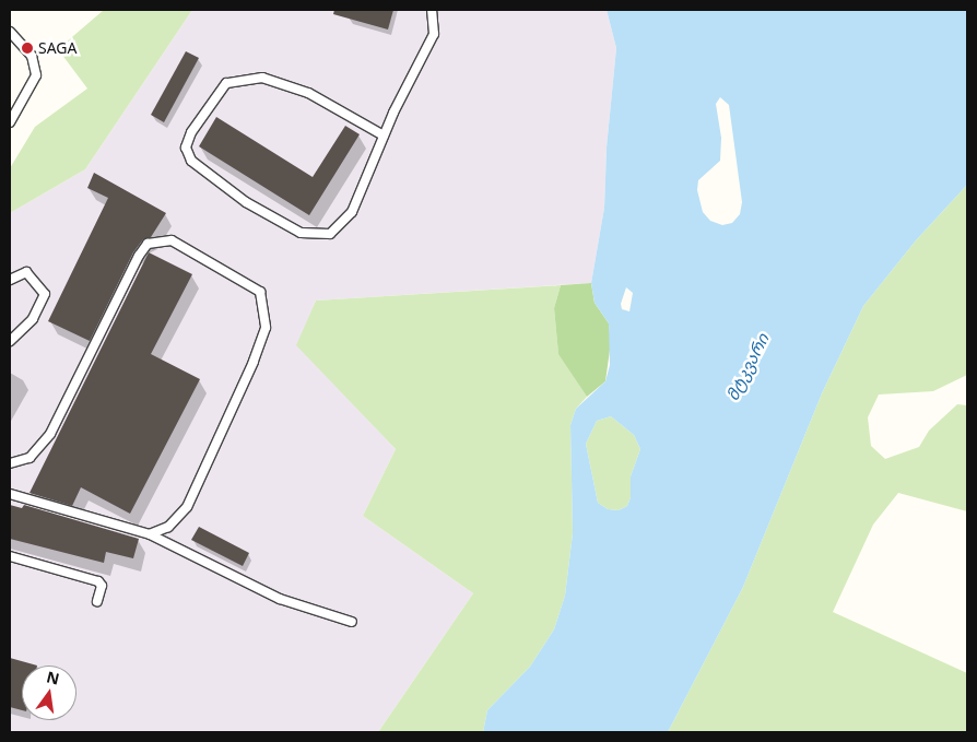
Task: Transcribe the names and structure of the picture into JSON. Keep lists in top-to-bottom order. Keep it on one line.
{"water":["მტკვარი"],"places":["SAGA"],"north":"top"}
